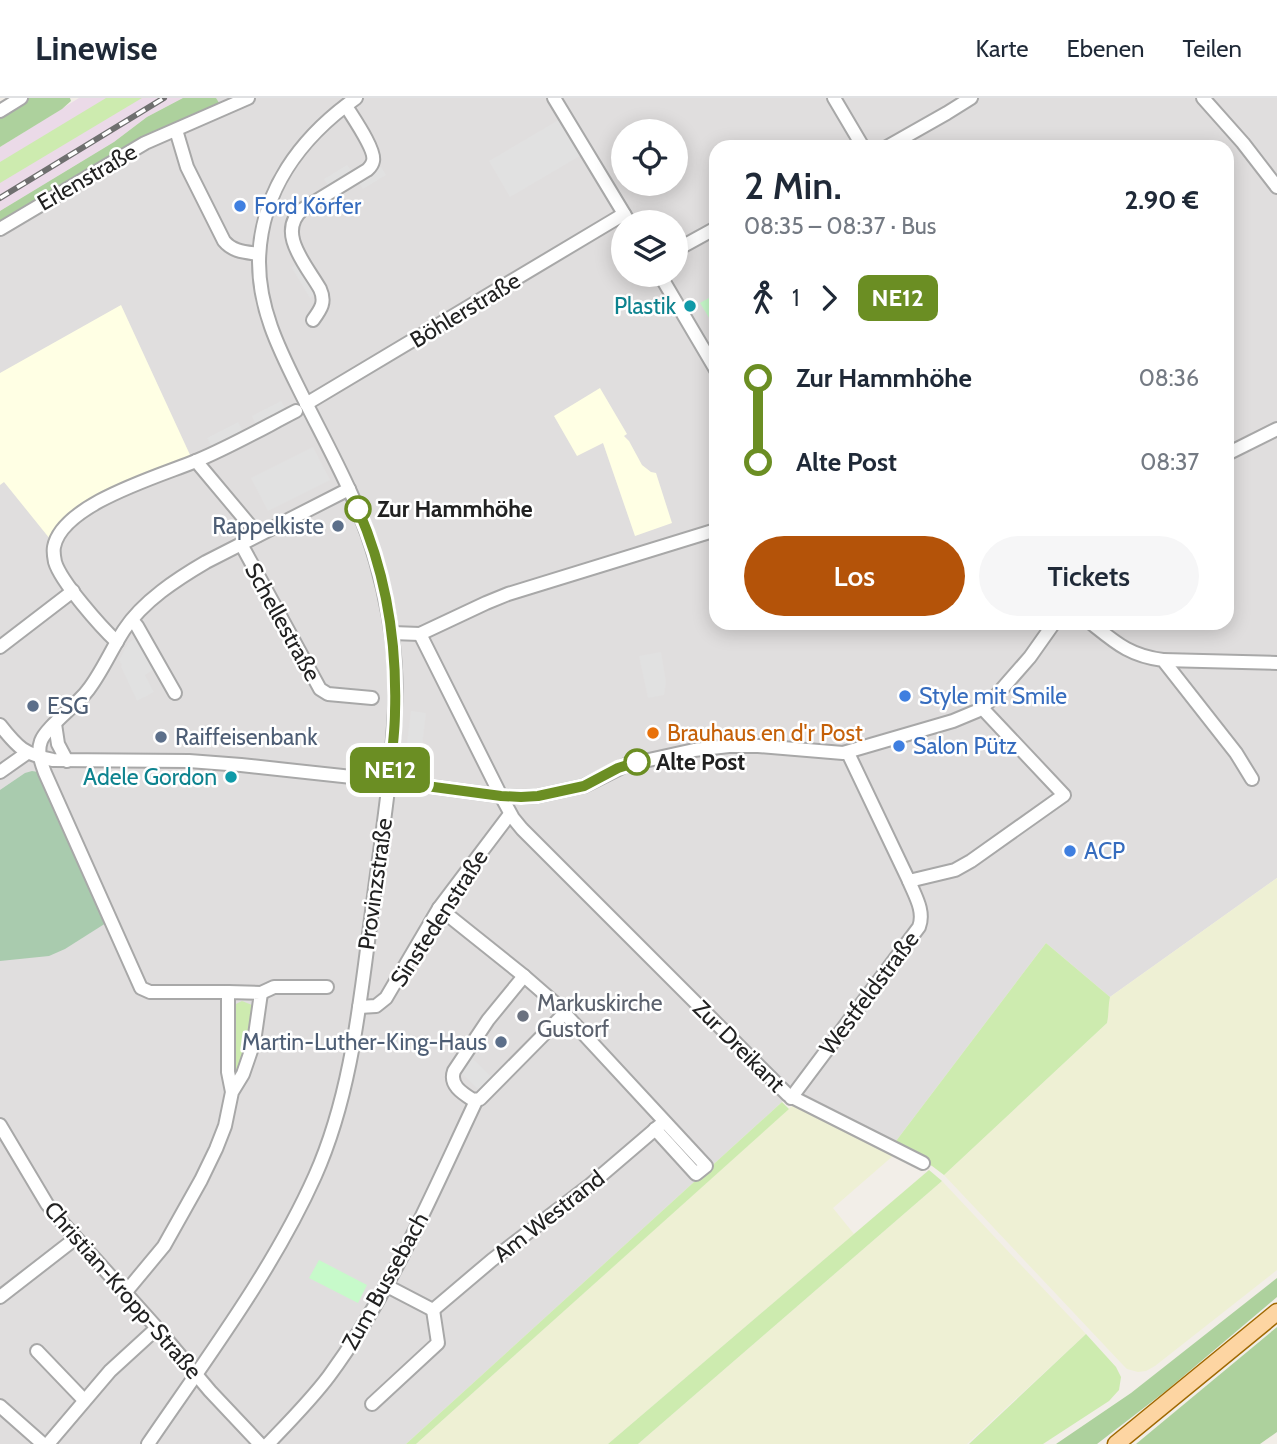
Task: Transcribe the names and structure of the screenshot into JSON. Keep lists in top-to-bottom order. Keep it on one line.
{"streets":{"street":["Erlenstraße","Böhlerstraße","Schellestraße","Provinzstraße","Sinstedenstraße","Westfeldstraße","Zur Dreikant","Am Westrand","Zum Bussebach","Christian-Kropp-Straße"]},"crossings":[["Böhlerstraße","Schellestraße"],["Böhlerstraße","Provinzstraße"],["Schellestraße","Provinzstraße"],["Provinzstraße","Sinstedenstraße"],["Provinzstraße","Christian-Kropp-Straße"],["Sinstedenstraße","Zur Dreikant"],["Westfeldstraße","Zur Dreikant"]],"places":["Ford Körfer","Plastik","Zur Hammhöhe","Rappelkiste","Style mit Smile","ESG","Brauhaus en d'r Post","Raiffeisenbank","Salon Pütz","Alte Post","Adele Gordon","ACP","Markuskirche Gustorf","Martin-Luther-King-Haus"],"lines":["bus line NE12"],"page":{"header":"Linewise","nav":["Karte","Ebenen","Teilen"],"on_map":"NE12","heading":["2 Min.","08:35 – 08:37 · Bus","2.90 €"],"legs":["1","NE12"],"list":[{"name":"Zur Hammhöhe","value":"08:36"},{"name":"Alte Post","value":"08:37"}],"buttons":["Los","Tickets"]}}
